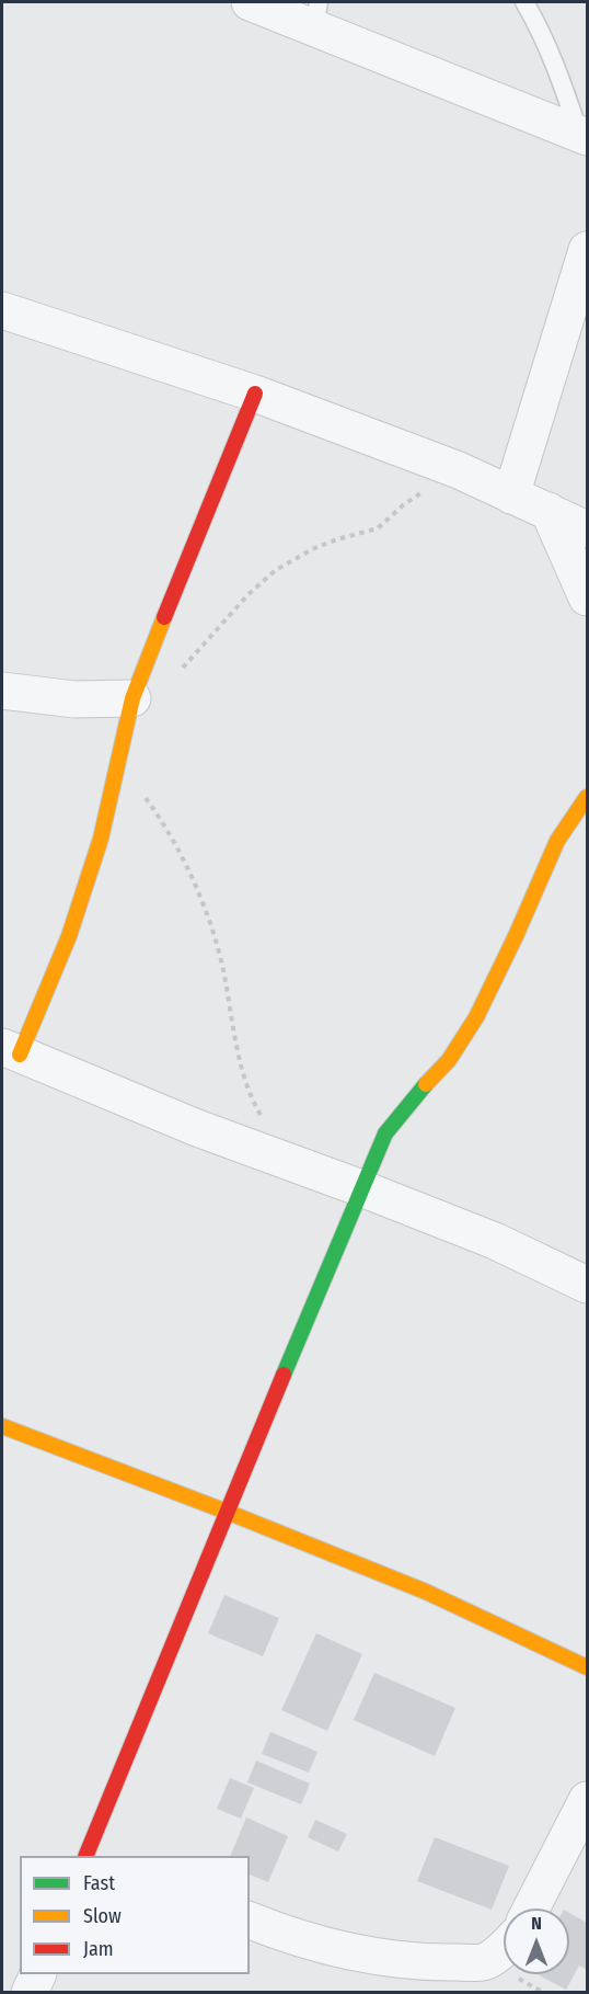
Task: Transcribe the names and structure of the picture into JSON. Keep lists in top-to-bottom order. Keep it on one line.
{"legend":["Fast","Slow","Jam"],"north":"top"}
